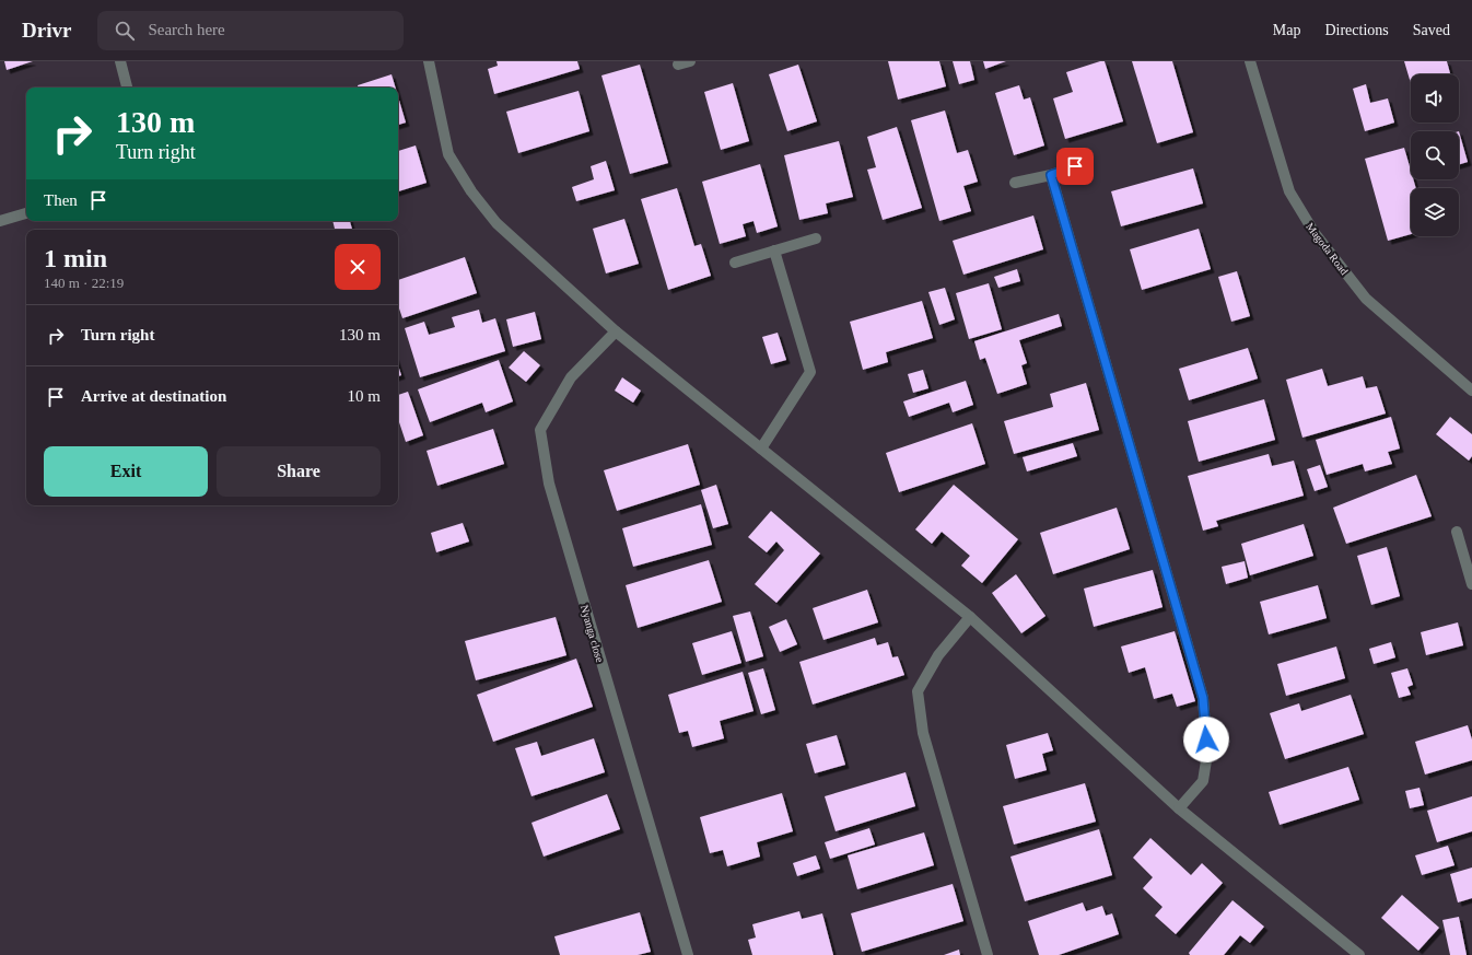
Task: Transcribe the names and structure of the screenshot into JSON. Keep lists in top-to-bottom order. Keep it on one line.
{"streets":{"street":["Magoda Road","Nyanga close"]},"page":{"header":"Drivr","search":"Search here","nav":["Map","Directions","Saved"],"turn":["130 m","Turn right"],"then":"Then","heading":["1 min","140 m · 22:19"],"list":[{"name":"Turn right","value":"130 m"},{"name":"Arrive at destination","value":"10 m"}],"buttons":["Exit","Share"]}}
